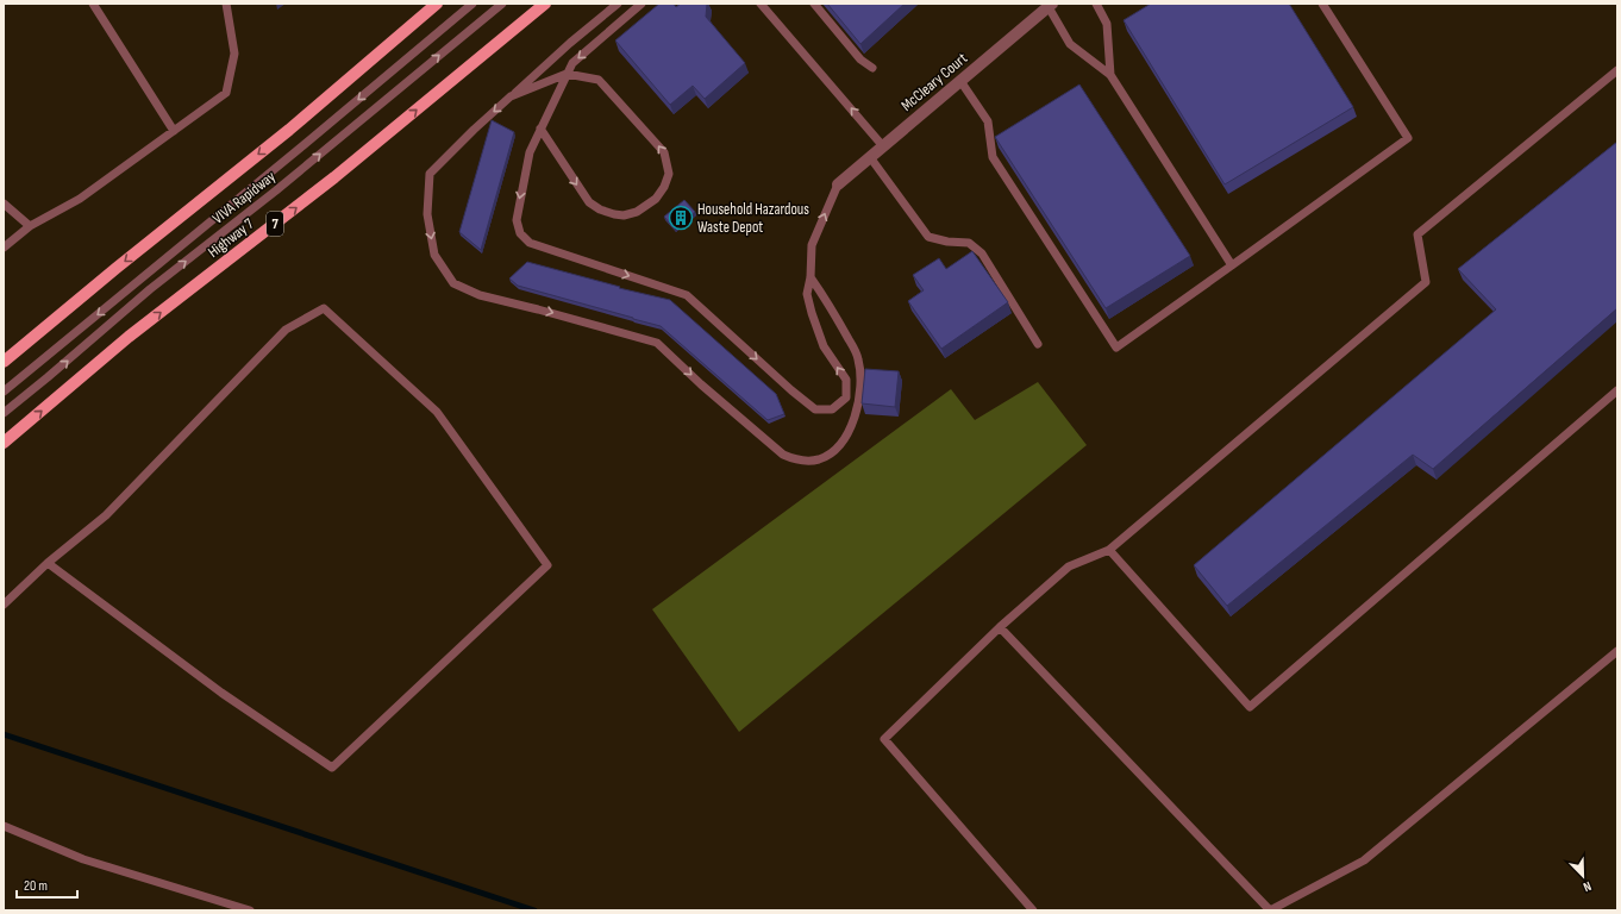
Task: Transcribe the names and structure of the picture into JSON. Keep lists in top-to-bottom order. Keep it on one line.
{"streets":{"main road":["7","Highway 7"],"street":["McCleary Court"],"lane":["VIVA Rapidway"]},"places":{"building":["Household Hazardous Waste Depot"]},"scale_bar":"20 m","north":"bottom right"}
